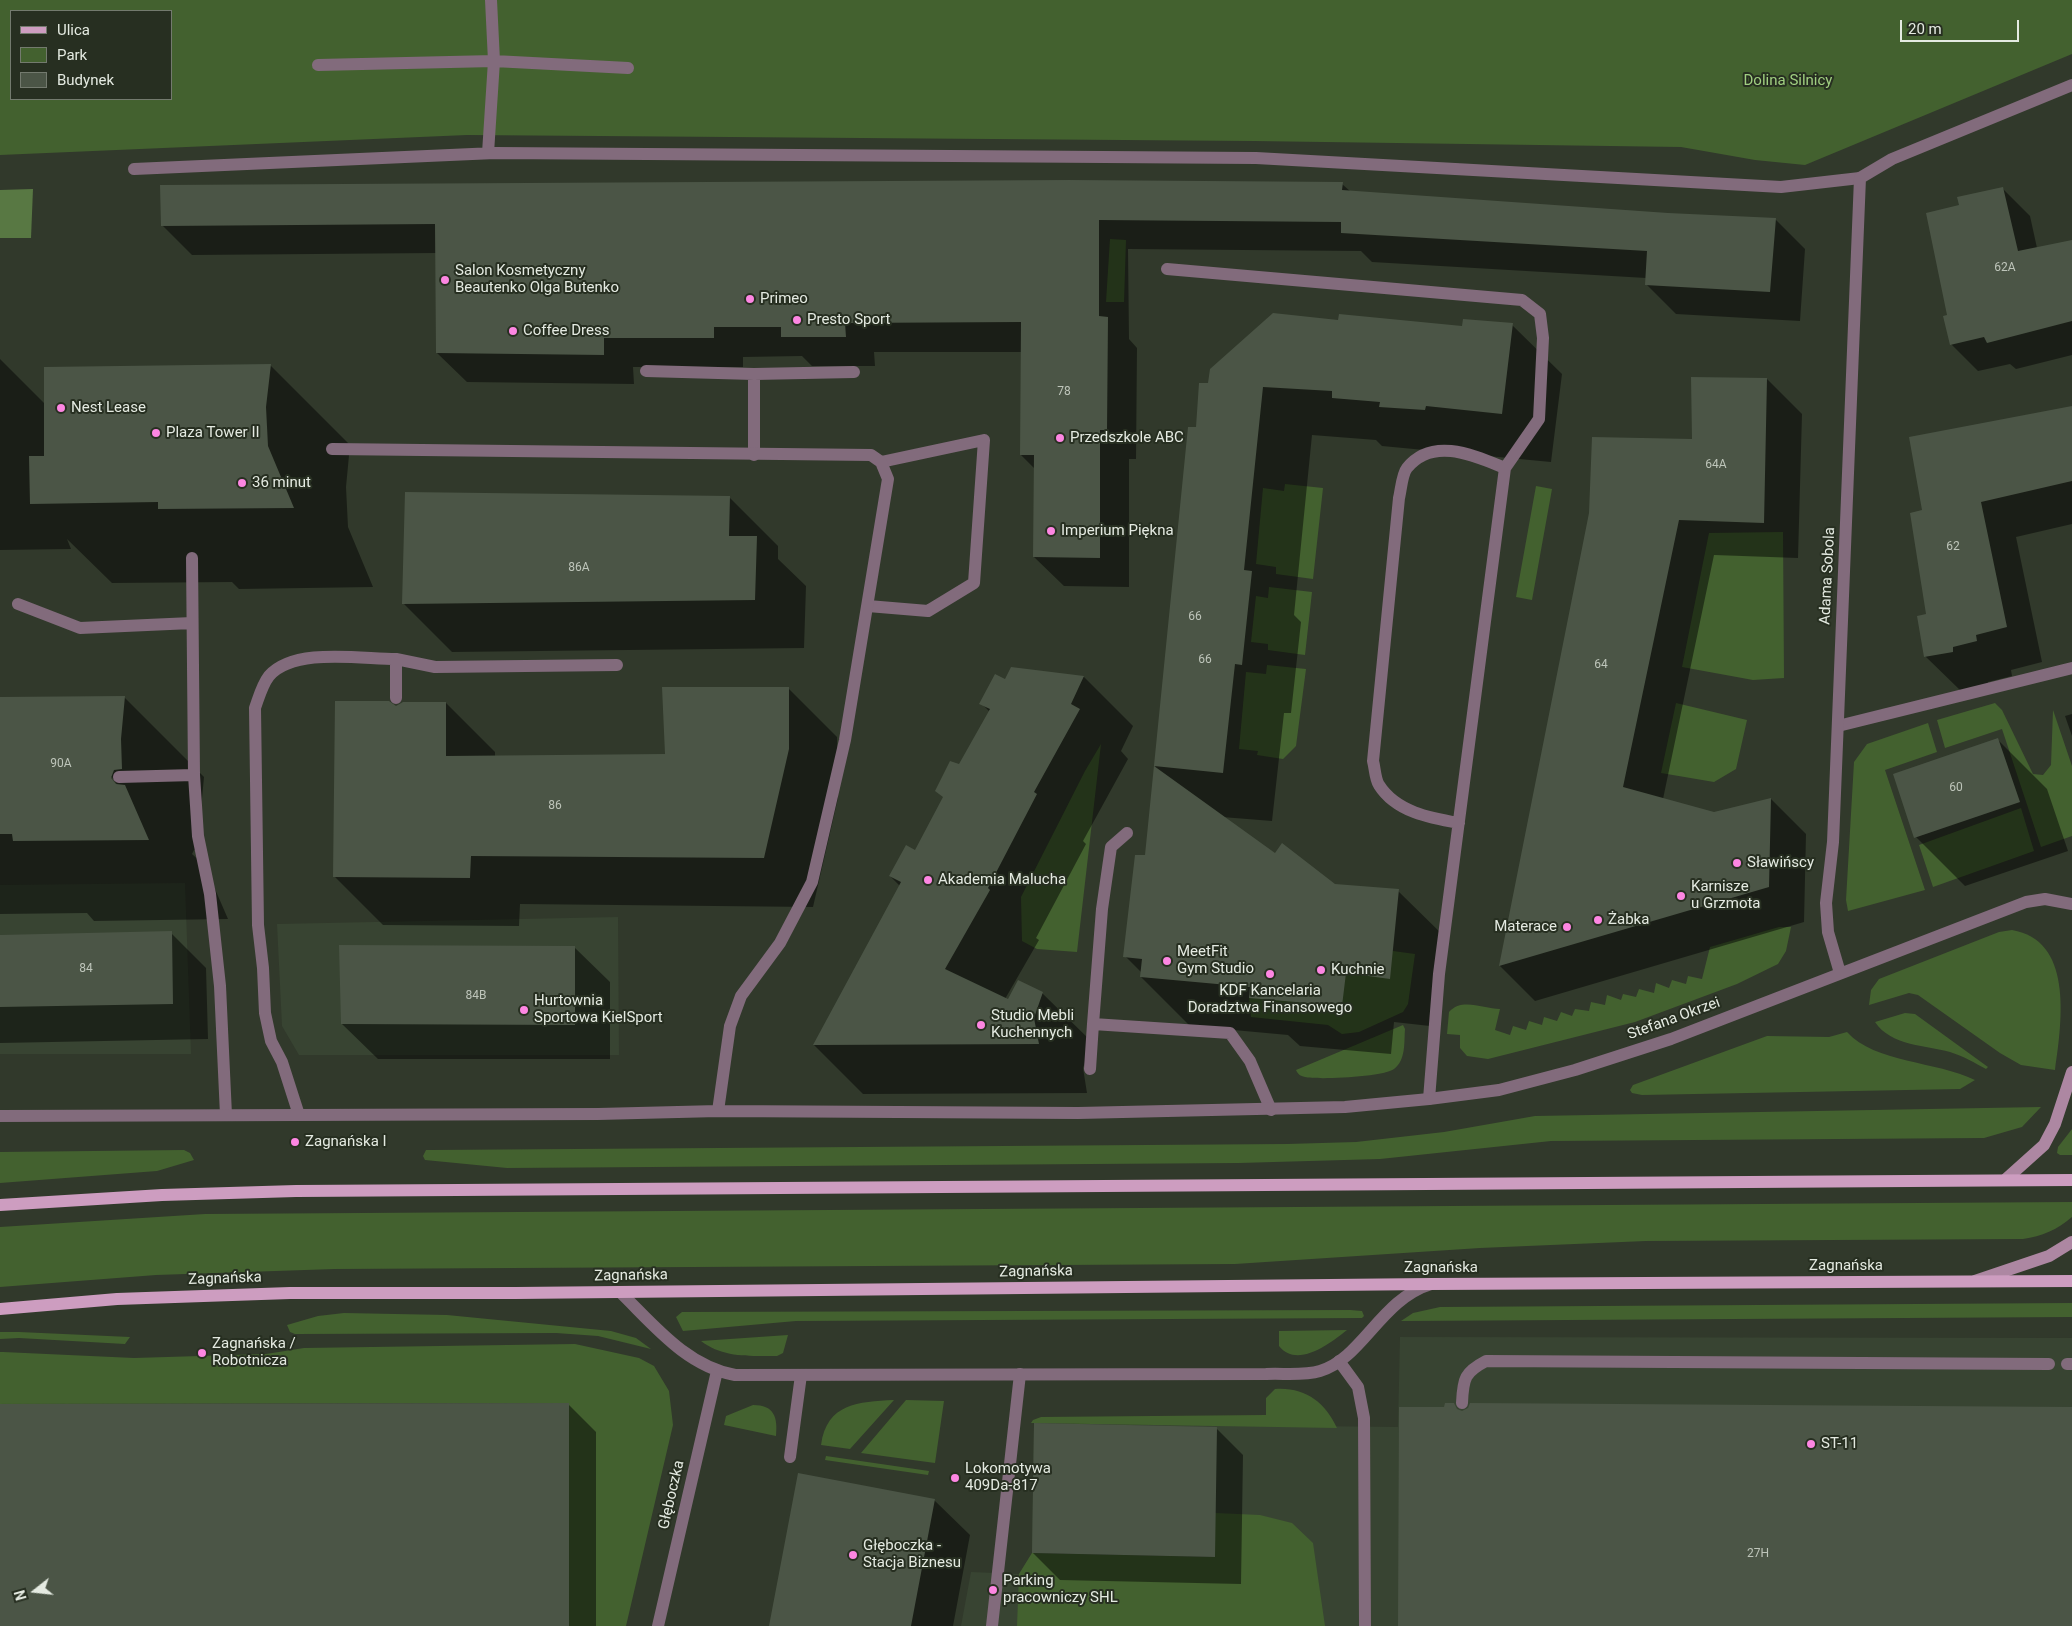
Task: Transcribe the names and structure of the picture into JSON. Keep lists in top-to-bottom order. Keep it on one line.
{"streets":{"main road":["Zagnańska"],"street":["Adama Sobola","Stefana Okrzei","Głęboczka"]},"crossings":[["Adama Sobola","Stefana Okrzei"]],"parks":["Dolina Silnicy"],"places":["Salon Kosmetyczny Beautenko Olga Butenko","Primeo","Presto Sport","Coffee Dress","Nest Lease","Plaza Tower II","Przedszkole ABC","36 minut","Imperium Piękna","Sławińscy","Akademia Malucha","Karnisze u Grzmota","Żabka","Materace","MeetFit Gym Studio","Kuchnie","KDF Kancelaria Doradztwa Finansowego","Hurtownia Sportowa KielSport","Studio Mebli Kuchennych","Zagnańska I","Zagnańska / Robotnicza","ST-11","Lokomotywa 409Da-817","Głęboczka - Stacja Biznesu","Parking pracowniczy SHL"],"house_numbers":["62A","78","64A","62","86A","66","66","64","90A","60","86","84","84B","27H"],"legend":["Ulica","Park","Budynek"],"scale_bar":"20 m","north":"left"}
